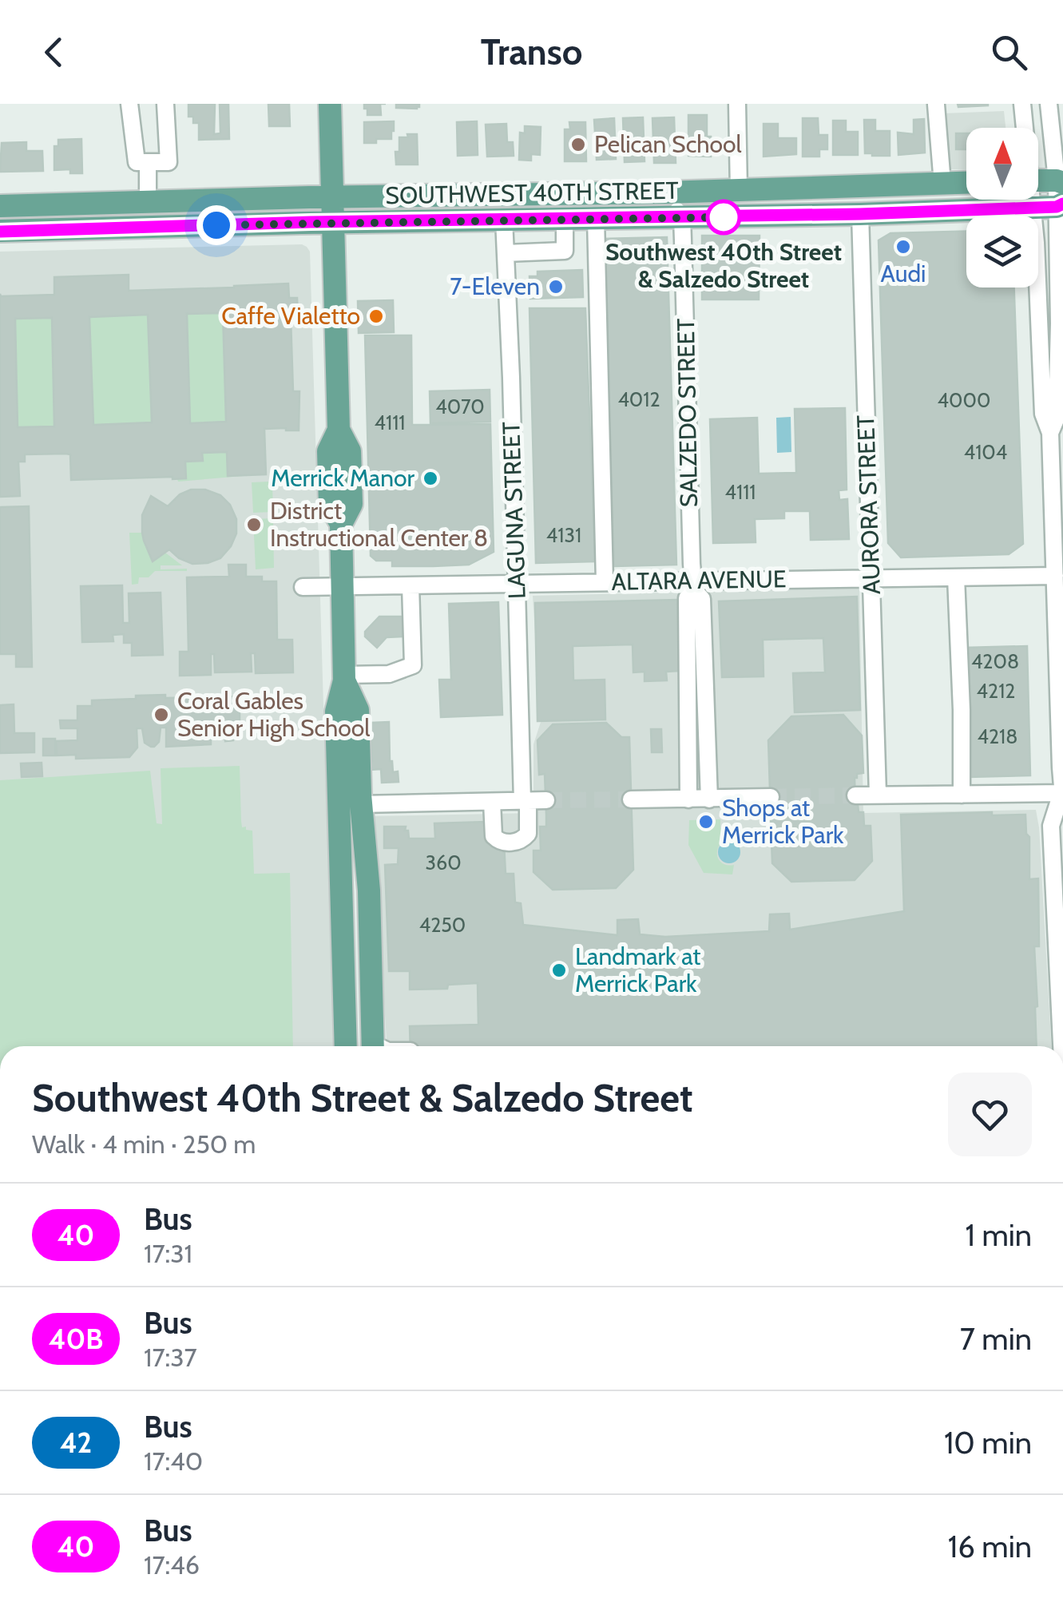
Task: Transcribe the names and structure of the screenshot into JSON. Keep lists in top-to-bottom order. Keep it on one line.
{"streets":{"main road":["SOUTHWEST 40TH STREET"],"street":["SALZEDO STREET","AURORA STREET","LAGUNA STREET","ALTARA AVENUE"]},"crossings":[["SOUTHWEST 40TH STREET","SALZEDO STREET"],["SOUTHWEST 40TH STREET","AURORA STREET"],["SOUTHWEST 40TH STREET","LAGUNA STREET"],["SALZEDO STREET","ALTARA AVENUE"],["AURORA STREET","ALTARA AVENUE"],["LAGUNA STREET","ALTARA AVENUE"]],"places":["Pelican School","Southwest 40th Street & Salzedo Street","Audi","7-Eleven","Caffe Vialetto","Merrick Manor","District Instructional Center 8","Coral Gables Senior High School","Shops at Merrick Park","Landmark at Merrick Park"],"lines":["bus line 40"],"house_numbers":["4012","4000","4070","4111","4104","4111","4131","4208","4212","4218","360","4250"],"north":"top","page":{"header":"Transo","heading":["Southwest 40th Street & Salzedo Street","Walk · 4 min · 250 m"],"list":[{"mark":"40","name":"Bus","note":"17:31","value":"1 min"},{"mark":"40B","name":"Bus","note":"17:37","value":"7 min"},{"mark":"42","name":"Bus","note":"17:40","value":"10 min"},{"mark":"40","name":"Bus","note":"17:46","value":"16 min"}]}}
